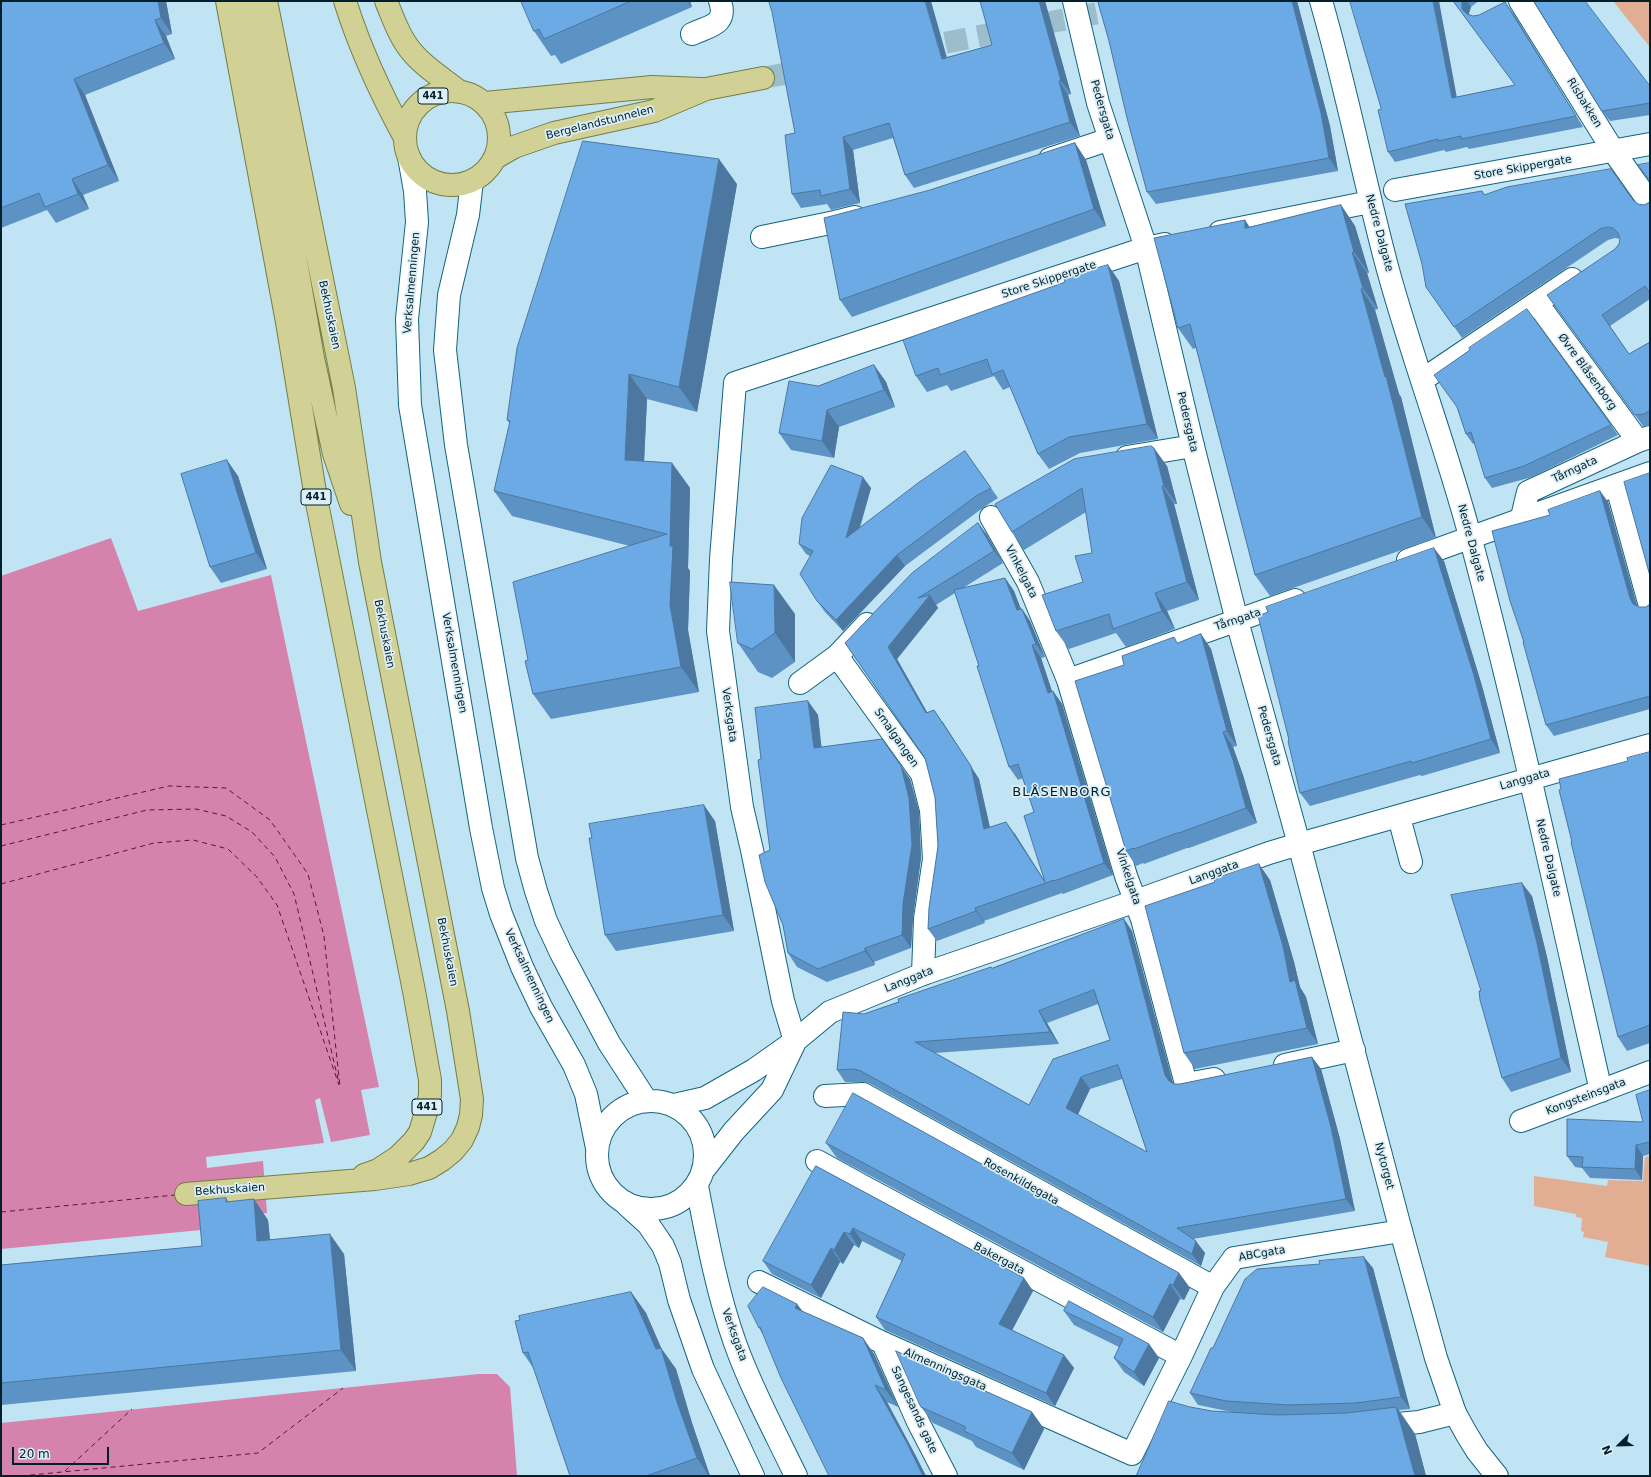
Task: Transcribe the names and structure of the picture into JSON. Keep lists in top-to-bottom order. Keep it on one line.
{"streets":{"main road":["441","Bergelandstunnelen","Verksalmenningen","Bekhuskaien"],"street":["Risbakken","Pedersgata","Store Skippergate","Nedre Dalgate","Øvre Blåsenborg","Tårngata","Vinkelgata","Verksgata","Smalgangen","Langgata","Kongsteinsgata","Nytorget","Rosenkildegata","ABCgata","Bakergata","Almenningsgata","Sangesands gate"]},"crossings":[["441","Bergelandstunnelen"],["441","Verksalmenningen"],["Risbakken","Store Skippergate"],["Pedersgata","Store Skippergate"],["Pedersgata","Tårngata"],["Pedersgata","Langgata"],["Pedersgata","Nytorget"],["Bergelandstunnelen","Verksalmenningen"],["Store Skippergate","Nedre Dalgate"],["Store Skippergate","Verksgata"],["Nedre Dalgate","Langgata"],["Nedre Dalgate","Kongsteinsgata"],["Verksalmenningen","Verksgata"],["Verksalmenningen","Langgata"],["Øvre Blåsenborg","Tårngata"],["Tårngata","Vinkelgata"],["Vinkelgata","Langgata"],["Verksgata","Langgata"],["Smalgangen","Langgata"],["Langgata","Nytorget"],["Nytorget","ABCgata"],["Rosenkildegata","ABCgata"],["ABCgata","Bakergata"],["ABCgata","Almenningsgata"],["Almenningsgata","Sangesands gate"]],"districts":["BLÅSENBORG"],"scale_bar":"20 m","north":"bottom left"}
